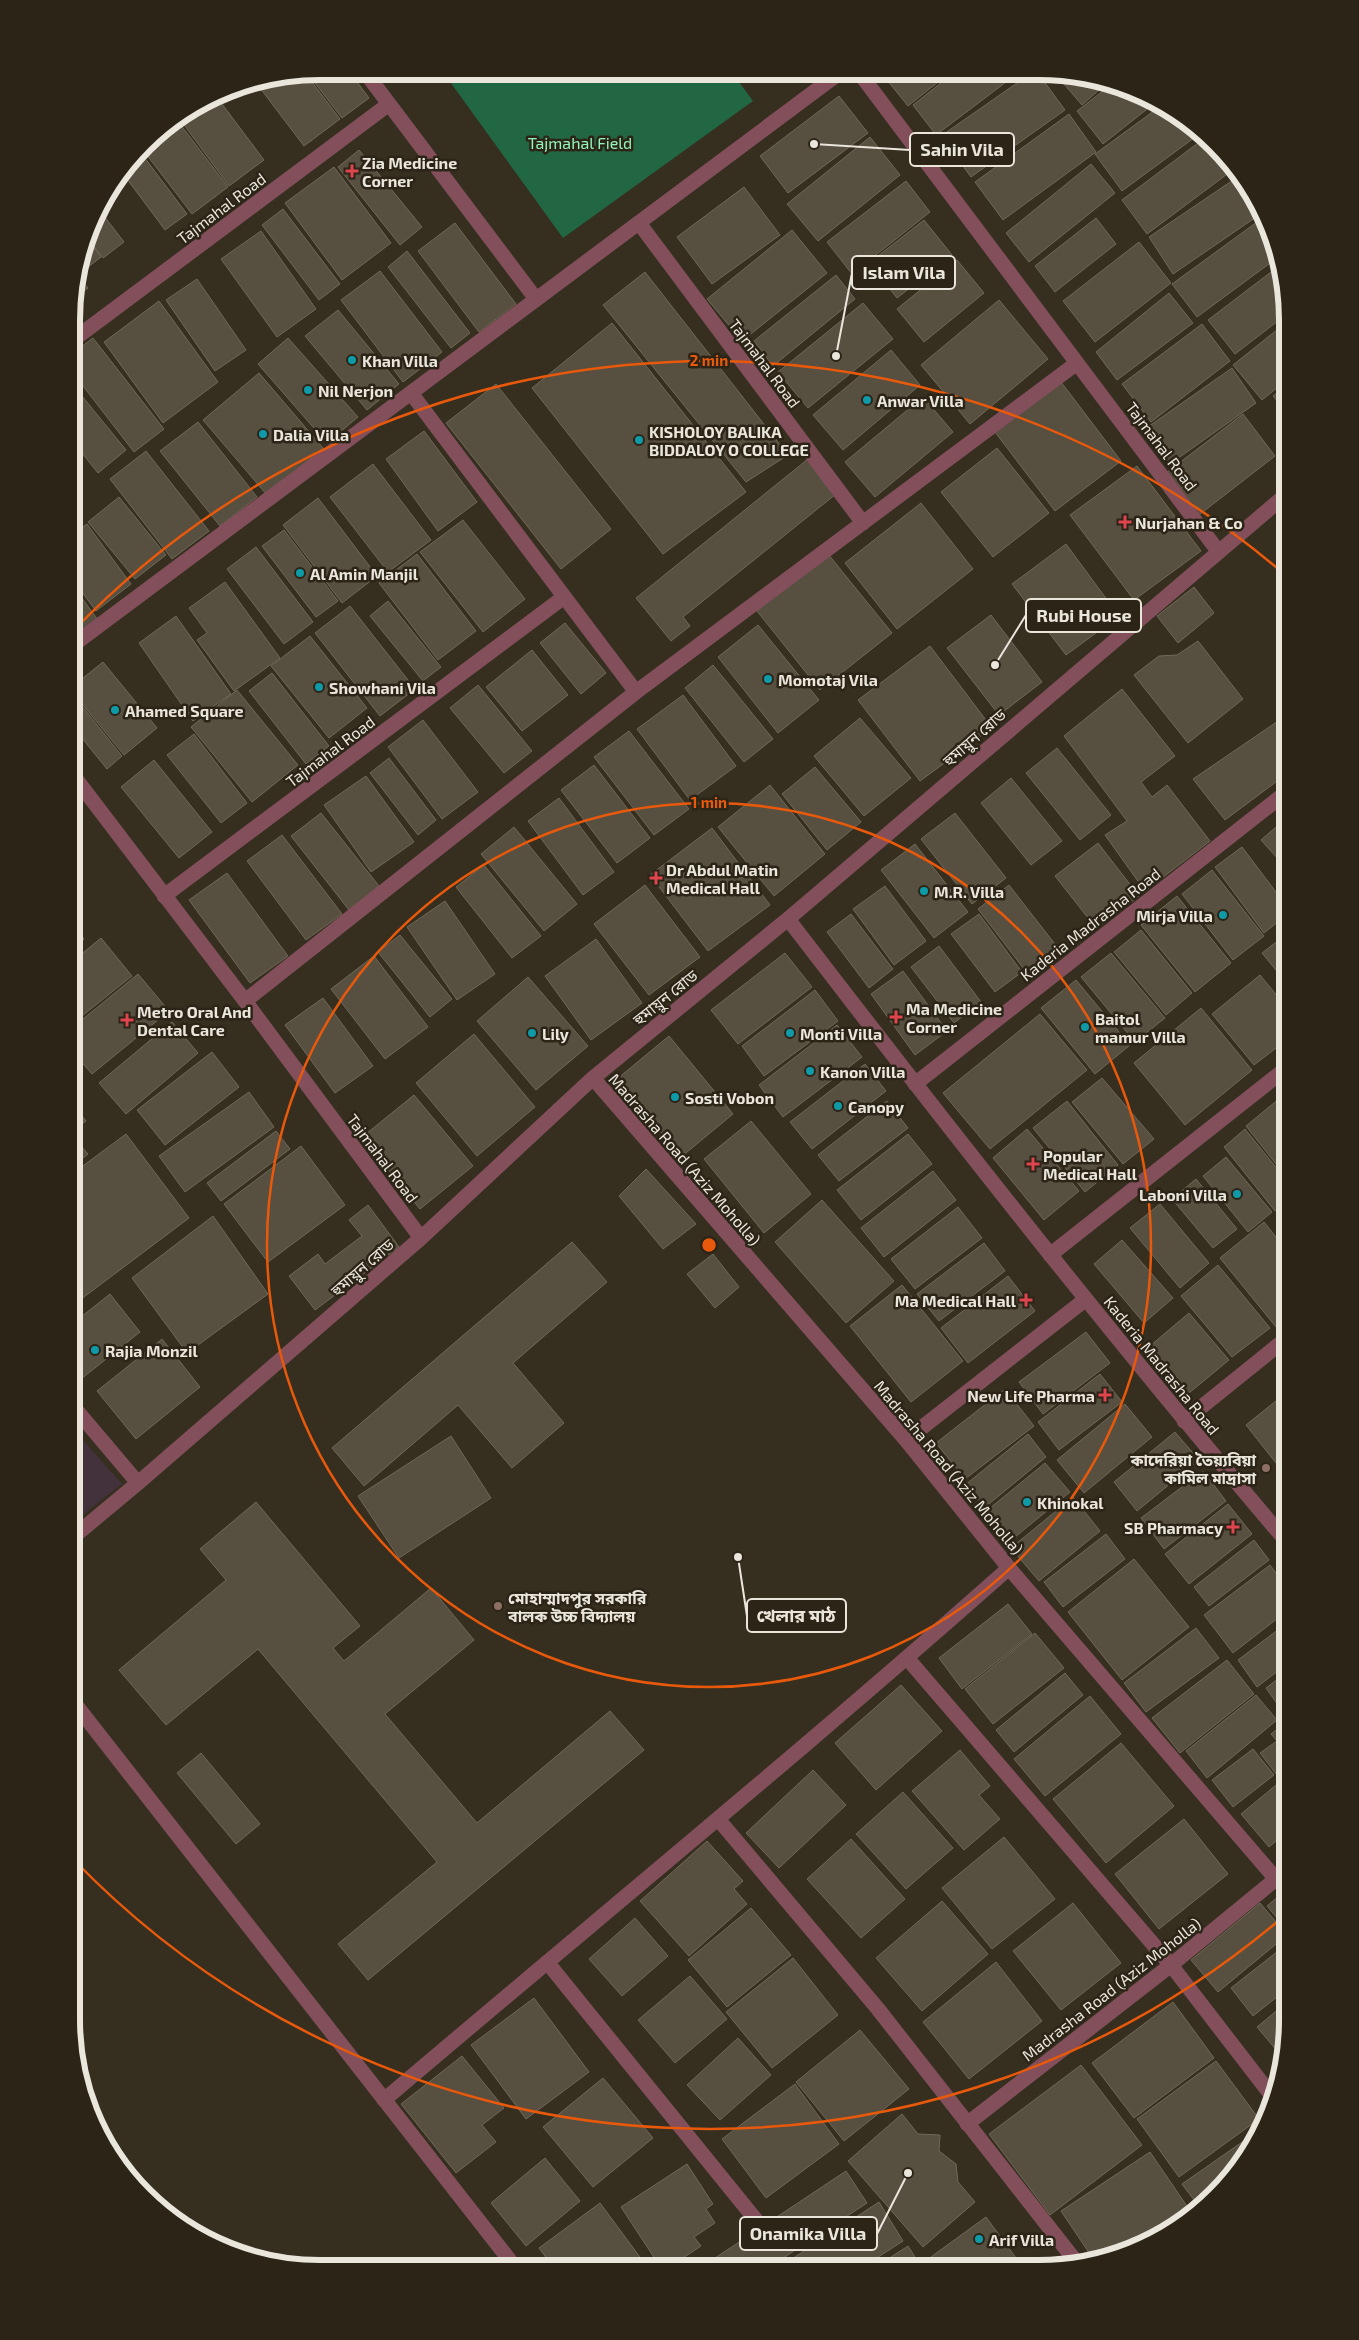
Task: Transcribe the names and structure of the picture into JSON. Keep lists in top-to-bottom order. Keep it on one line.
{"streets":{"street":["Tajmahal Road","হুমায়ুন রোড","Kaderia Madrasha Road","Madrasha Road (Aziz Moholla)"]},"crossings":[["Tajmahal Road","হুমায়ুন রোড"],["হুমায়ুন রোড","Kaderia Madrasha Road"],["হুমায়ুন রোড","Madrasha Road (Aziz Moholla)"]],"parks":["Tajmahal Field"],"places":{"other":["Sahin Vila","Islam Vila","Khan Villa","Nil Nerjon","Anwar Villa","Dalia Villa","KISHOLOY BALIKA BIDDALOY O COLLEGE","Al Amin Manjil","Rubi House","Momotaj Vila","Showhani Vila","Ahamed Square","M.R. Villa","Mirja Villa","Baitol mamur Villa","Lily","Monti Villa","Kanon Villa","Sosti Vobon","Canopy","Laboni Villa","Rajia Monzil","কাদেরিয়া তৈয়্যবিয়া কামিল মাদ্রাসা","Khinokal","খেলার মাঠ","মোহাম্মাদপুর সরকারি বালক উচ্চ বিদ্যালয়","Onamika Villa","Arif Villa"],"health":["Zia Medicine Corner","Nurjahan & Co","Dr Abdul Matin Medical Hall","Ma Medicine Corner","Metro Oral And Dental Care","Popular Medical Hall","Ma Medical Hall","New Life Pharma","SB Pharmacy"]},"rings":["2 min","1 min"]}
